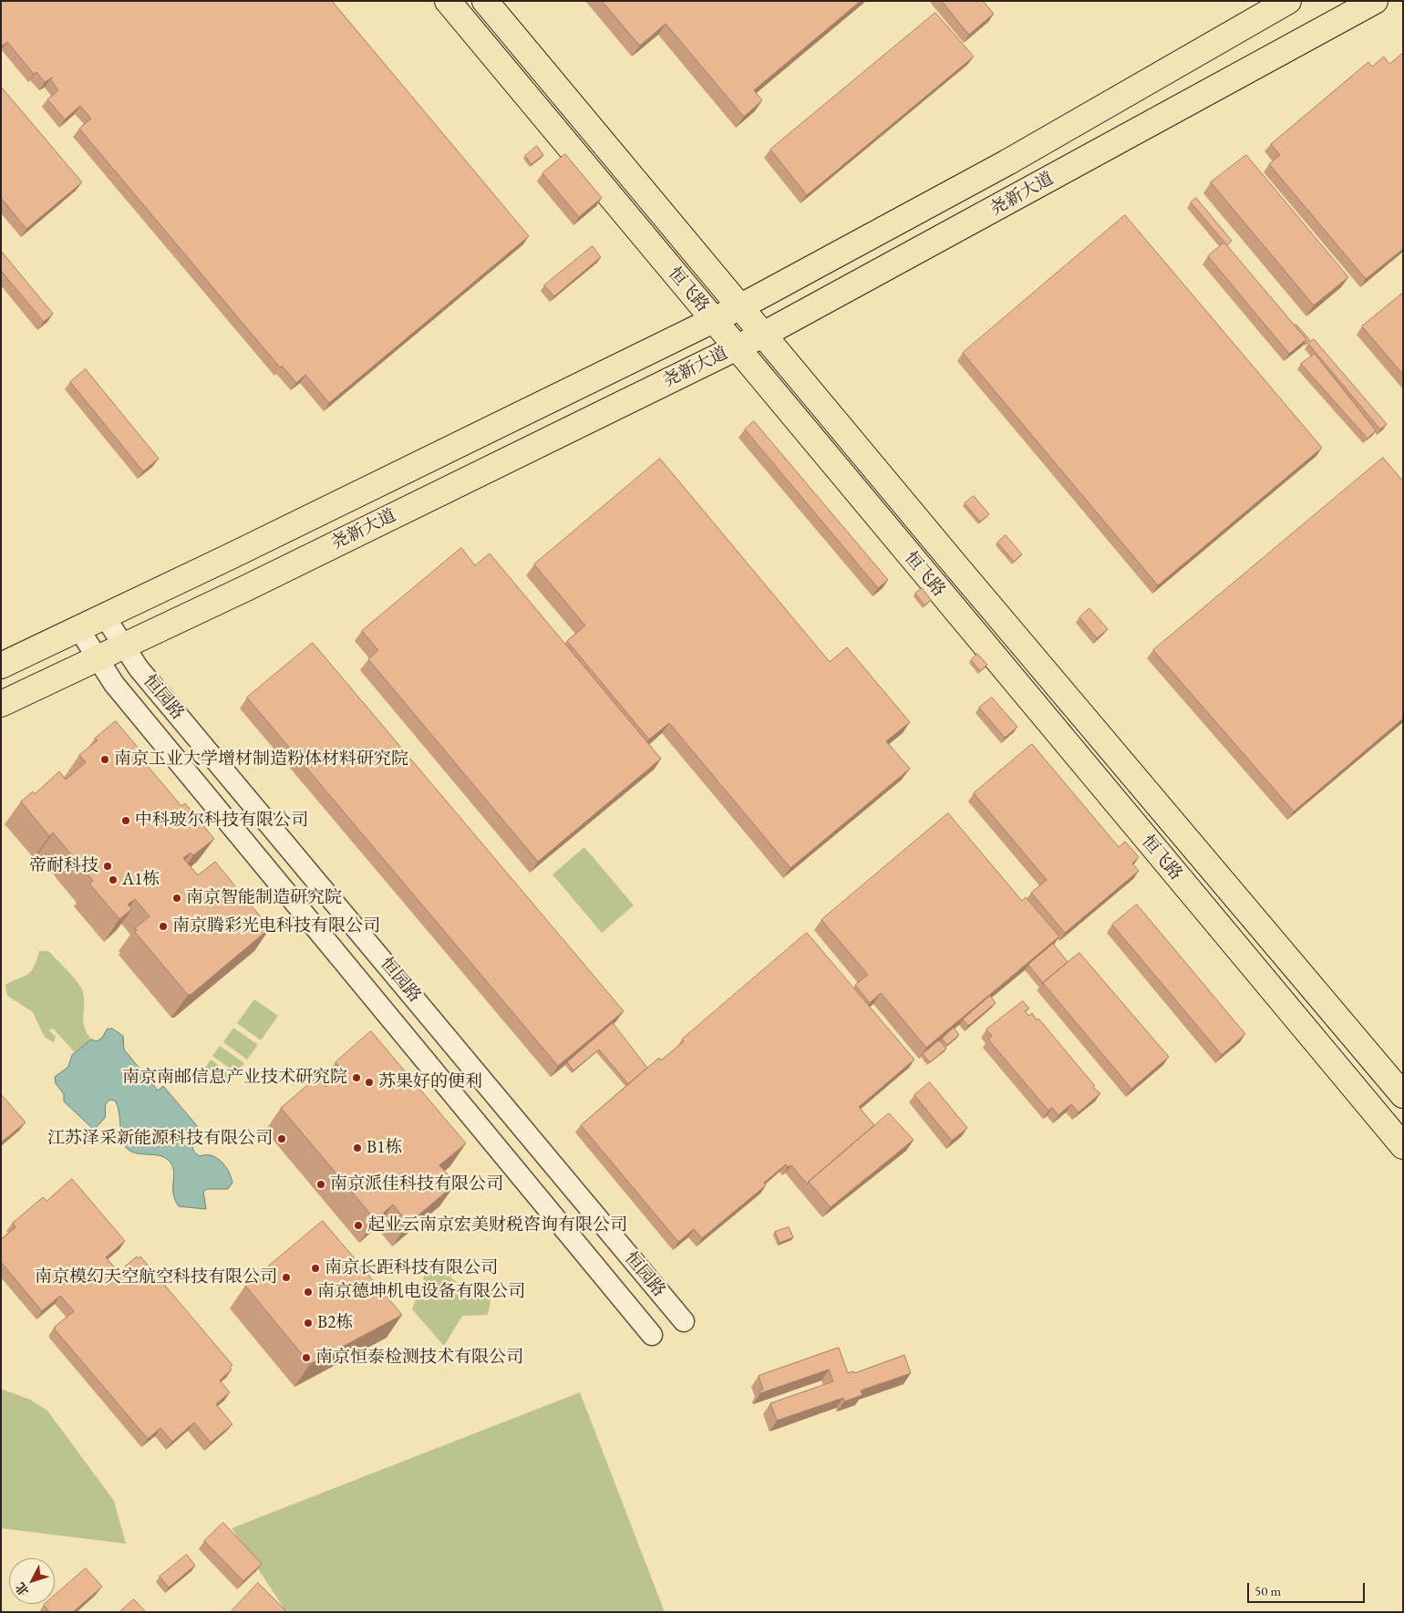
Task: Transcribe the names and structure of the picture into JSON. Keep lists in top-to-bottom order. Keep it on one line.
{"streets":{"main road":["尧新大道","恒飞路"],"street":["恒园路"]},"crossings":[["尧新大道","恒飞路"],["尧新大道","恒园路"]],"places":["南京工业大学增材制造粉体材料研究院","中科玻尔科技有限公司","帝耐科技","A1栋","南京智能制造研究院","南京腾彩光电科技有限公司","南京南邮信息产业技术研究院","苏果好的便利","江苏泽采新能源科技有限公司","B1栋","南京派佳科技有限公司","起业云南京宏美财税咨询有限公司","南京长距科技有限公司","南京模幻天空航空科技有限公司","南京德坤机电设备有限公司","B2栋","南京恒泰检测技术有限公司"],"scale_bar":"50 m","north":"bottom left"}
